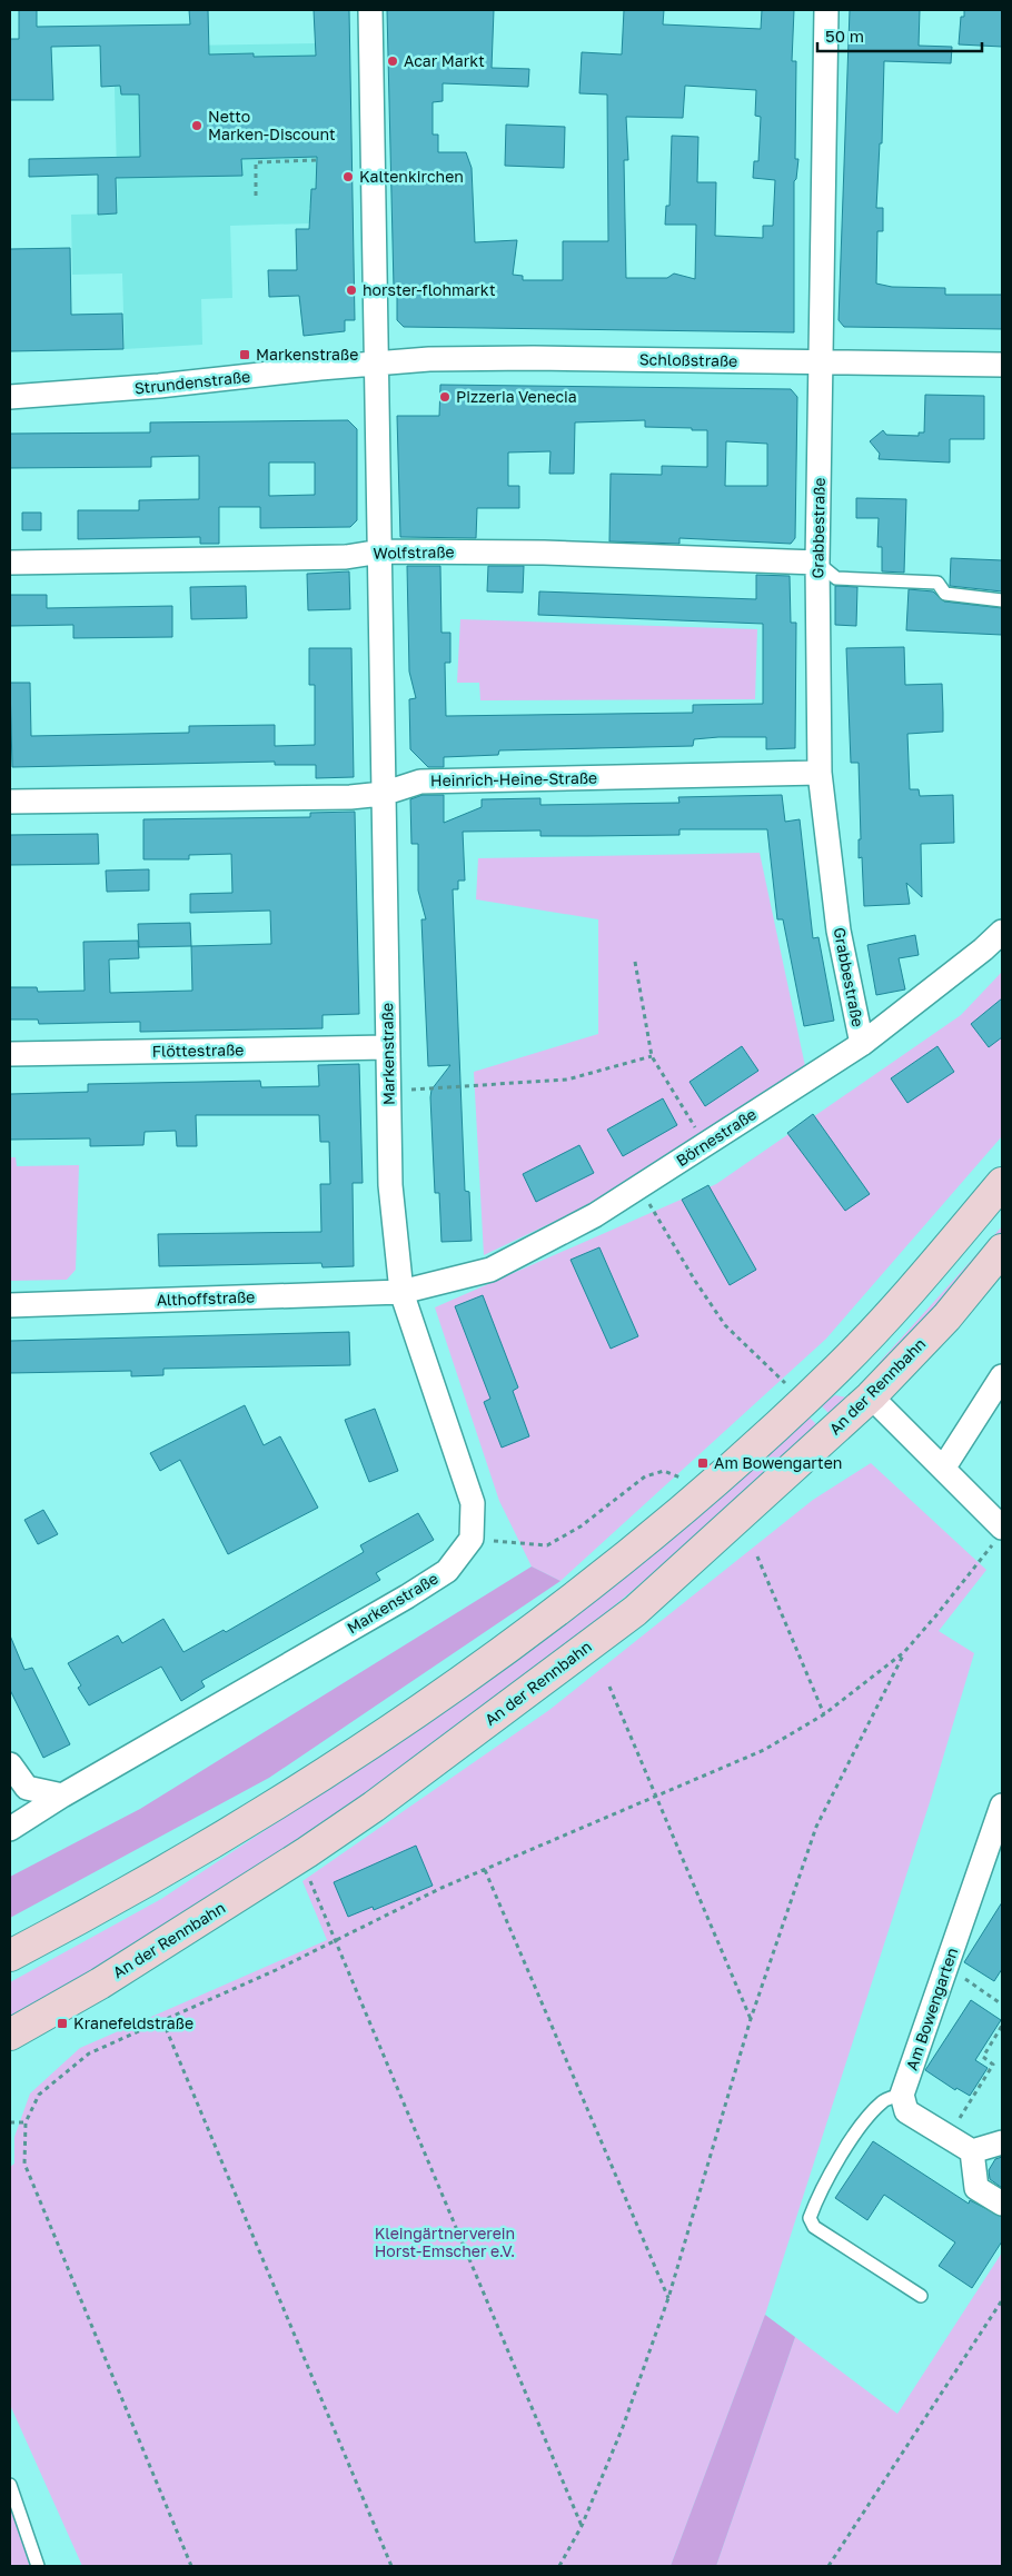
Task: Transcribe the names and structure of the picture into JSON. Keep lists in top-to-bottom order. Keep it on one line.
{"streets":{"main road":["An der Rennbahn"],"street":["Schloßstraße","Strundenstraße","Grabbestraße","Wolfstraße","Heinrich-Heine-Straße","Flöttestraße","Markenstraße","Börnestraße","Althoffstraße","Am Bowengarten"]},"crossings":[["Schloßstraße","Strundenstraße"],["Schloßstraße","Grabbestraße"],["Schloßstraße","Markenstraße"],["Strundenstraße","Markenstraße"],["Grabbestraße","Wolfstraße"],["Grabbestraße","Heinrich-Heine-Straße"],["Grabbestraße","Börnestraße"],["Wolfstraße","Markenstraße"],["Heinrich-Heine-Straße","Markenstraße"],["Flöttestraße","Markenstraße"],["Markenstraße","Börnestraße"],["Markenstraße","Althoffstraße"],["Börnestraße","Althoffstraße"]],"parks":["Kleingärtnerverein Horst-Emscher e.V."],"places":{"other":["Acar Markt","Netto Marken-Discount","Kaltenkirchen","horster-flohmarkt","Pizzeria Venecia"],"transit":["Markenstraße","Am Bowengarten","Kranefeldstraße"]},"scale_bar":"50 m"}
